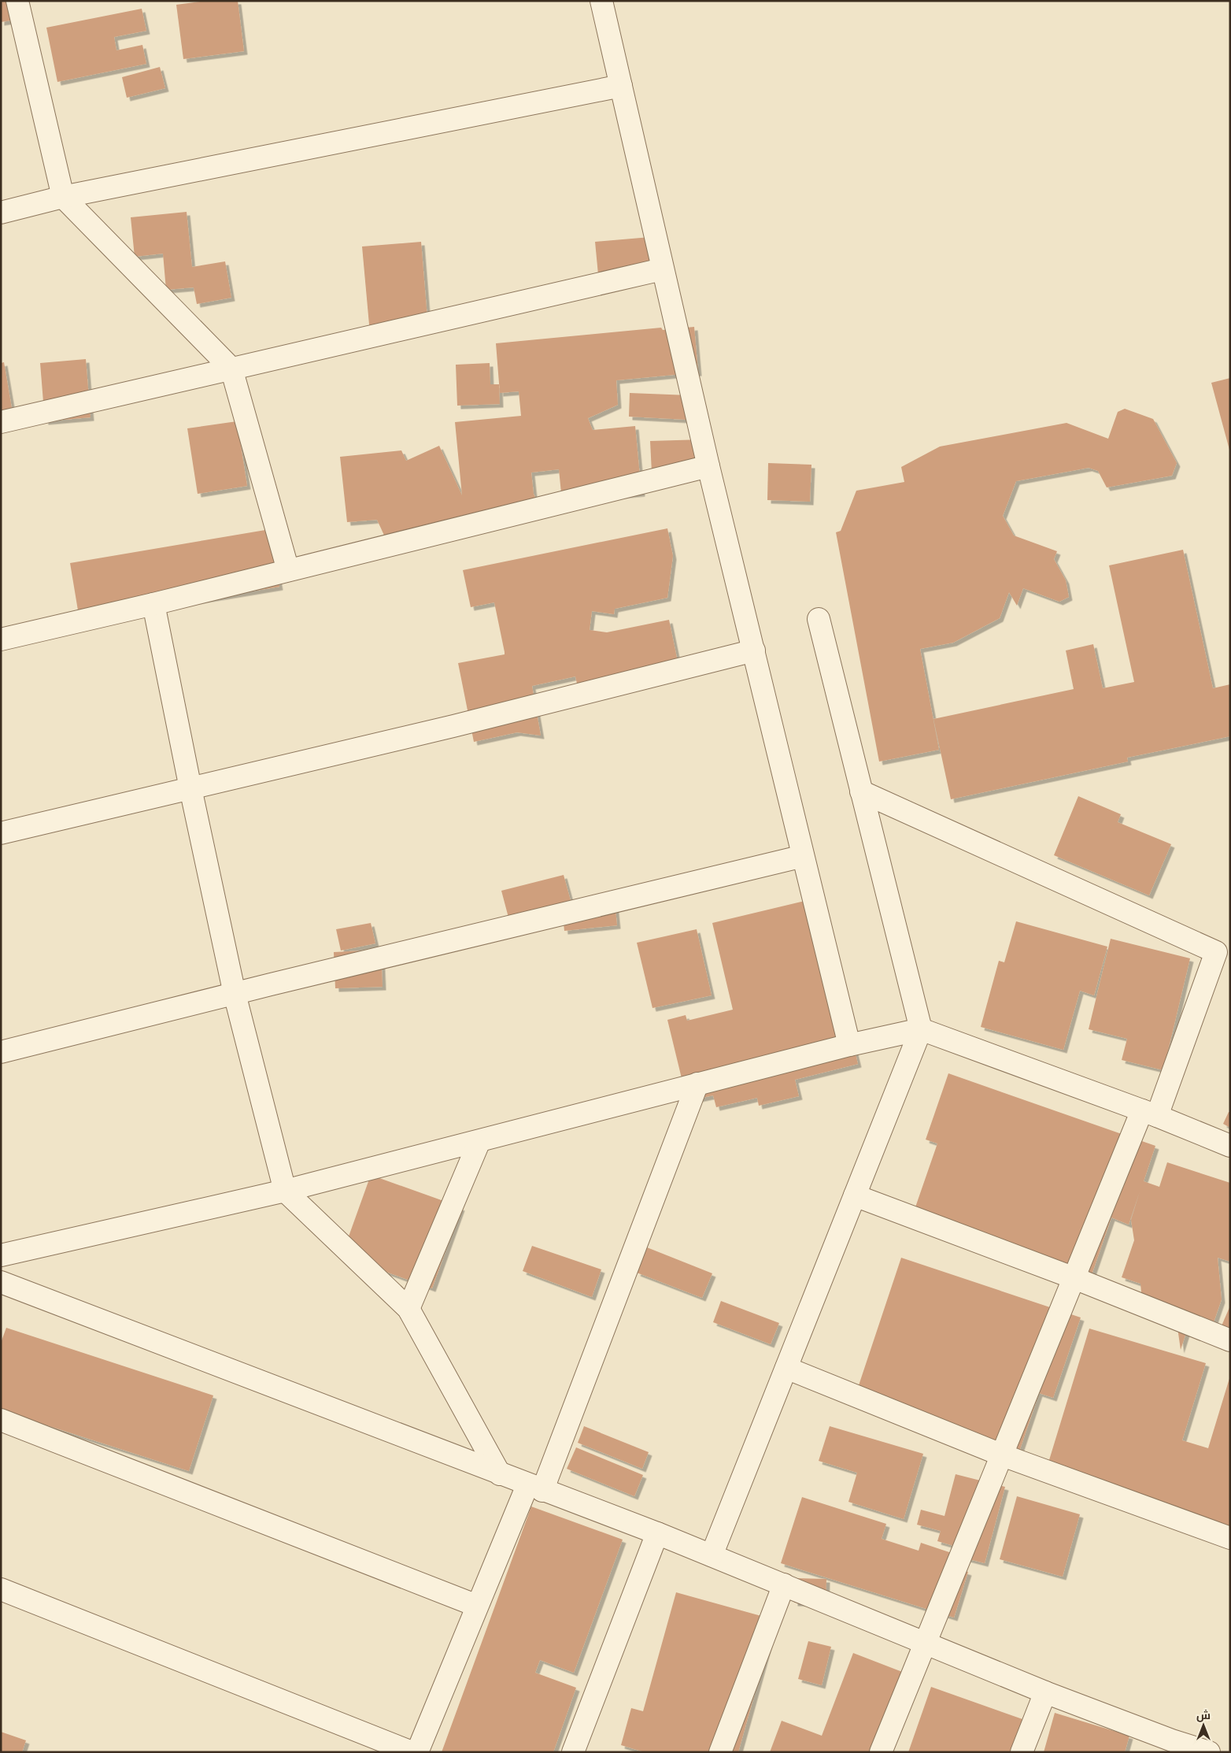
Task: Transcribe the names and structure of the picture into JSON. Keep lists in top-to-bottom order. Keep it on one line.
{"north":"top"}
